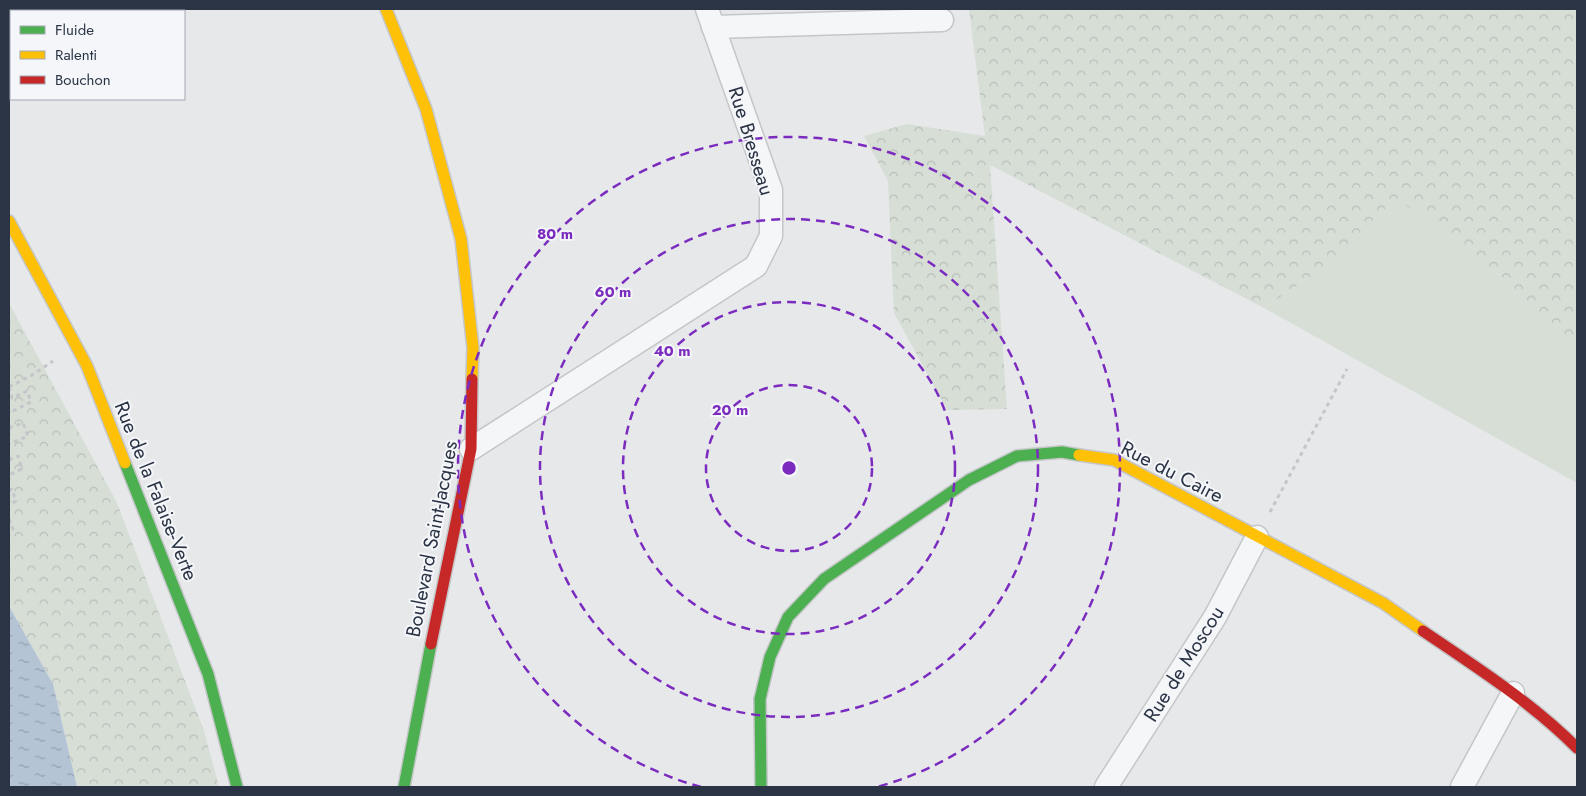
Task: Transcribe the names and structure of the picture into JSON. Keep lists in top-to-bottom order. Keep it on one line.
{"streets":{"street":["Rue Bresseau","Rue du Caire","Rue de la Falaise-Verte","Boulevard Saint-Jacques","Rue de Moscou"]},"crossings":[["Rue Bresseau","Boulevard Saint-Jacques"],["Rue du Caire","Rue de Moscou"]],"legend":["Fluide","Ralenti","Bouchon"],"rings":["80 m","60 m","40 m","20 m"]}
